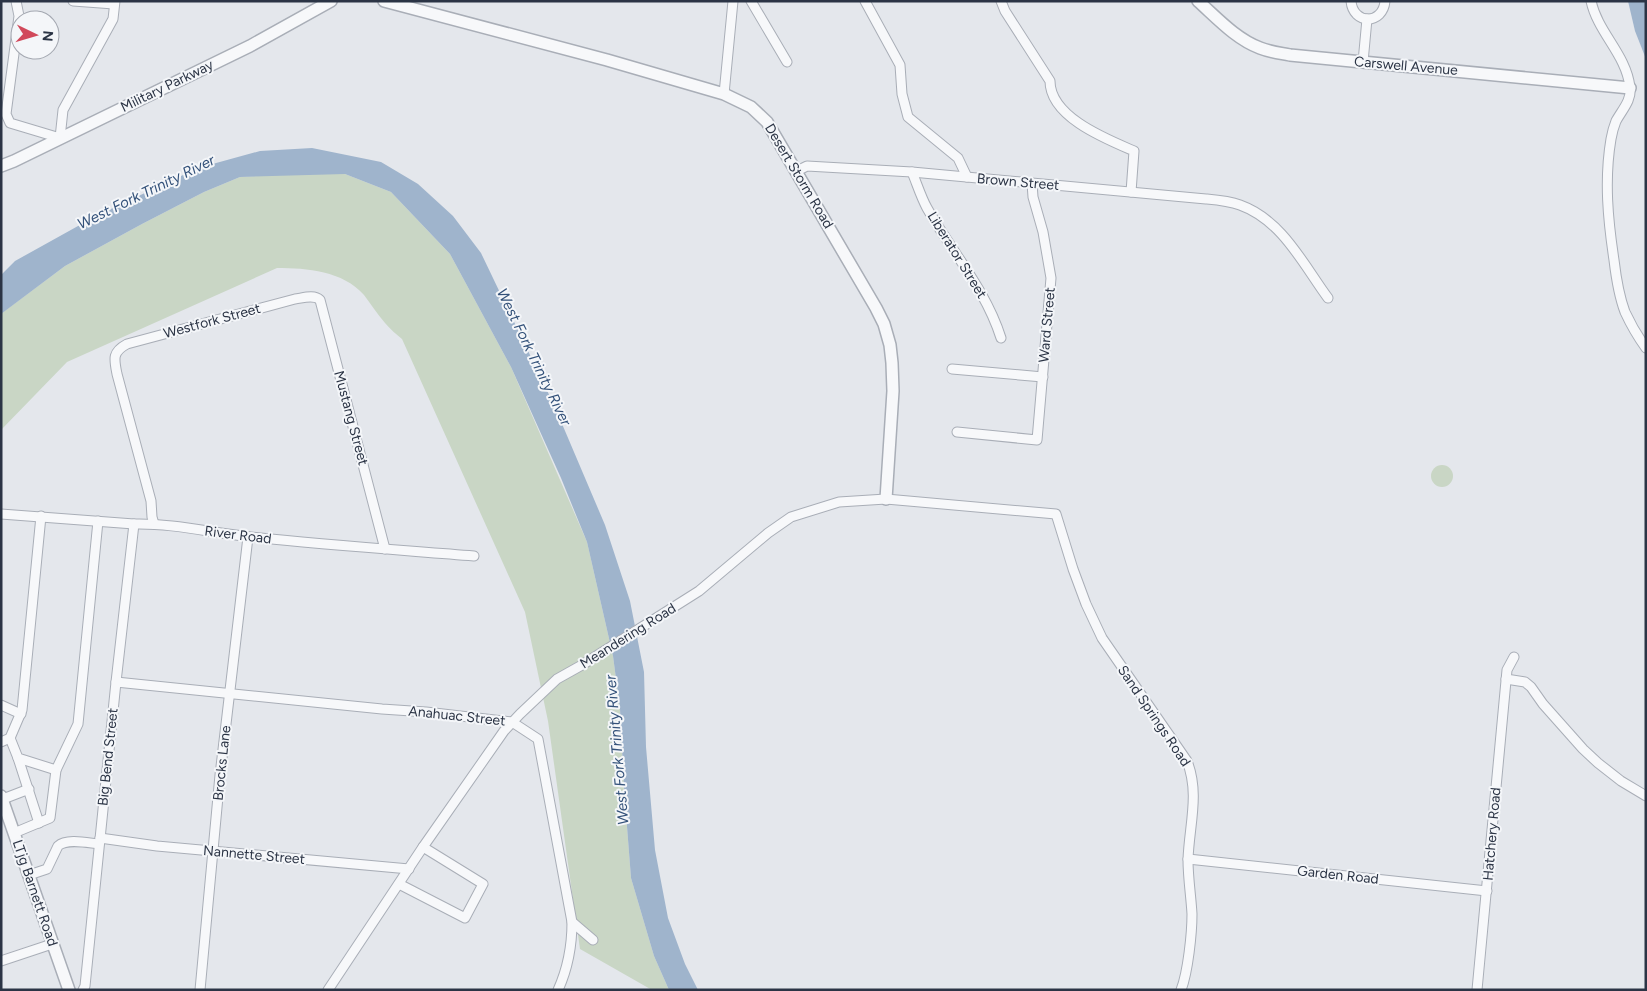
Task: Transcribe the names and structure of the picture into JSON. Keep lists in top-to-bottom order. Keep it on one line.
{"streets":{"street":["Carswell Avenue","Military Parkway","Desert Storm Road","Brown Street","Liberator Street","Westfork Street","Ward Street","Mustang Street","River Road","Meandering Road","Anahuac Street","Sand Springs Road","Big Bend Street","Brocks Lane","Hatchery Road","Nannette Street","Garden Road","LTjg Barnett Road"]},"crossings":[["Desert Storm Road","Brown Street"],["Desert Storm Road","Meandering Road"],["Brown Street","Liberator Street"],["Brown Street","Ward Street"],["Westfork Street","Mustang Street"],["Westfork Street","River Road"],["Mustang Street","River Road"],["River Road","Big Bend Street"],["River Road","Brocks Lane"],["Meandering Road","Anahuac Street"],["Meandering Road","Sand Springs Road"],["Meandering Road","Nannette Street"],["Anahuac Street","Big Bend Street"],["Anahuac Street","Brocks Lane"],["Sand Springs Road","Garden Road"],["Big Bend Street","Nannette Street"],["Brocks Lane","Nannette Street"],["Hatchery Road","Garden Road"],["Nannette Street","LTjg Barnett Road"]],"water":["West Fork Trinity River"],"north":"right"}
